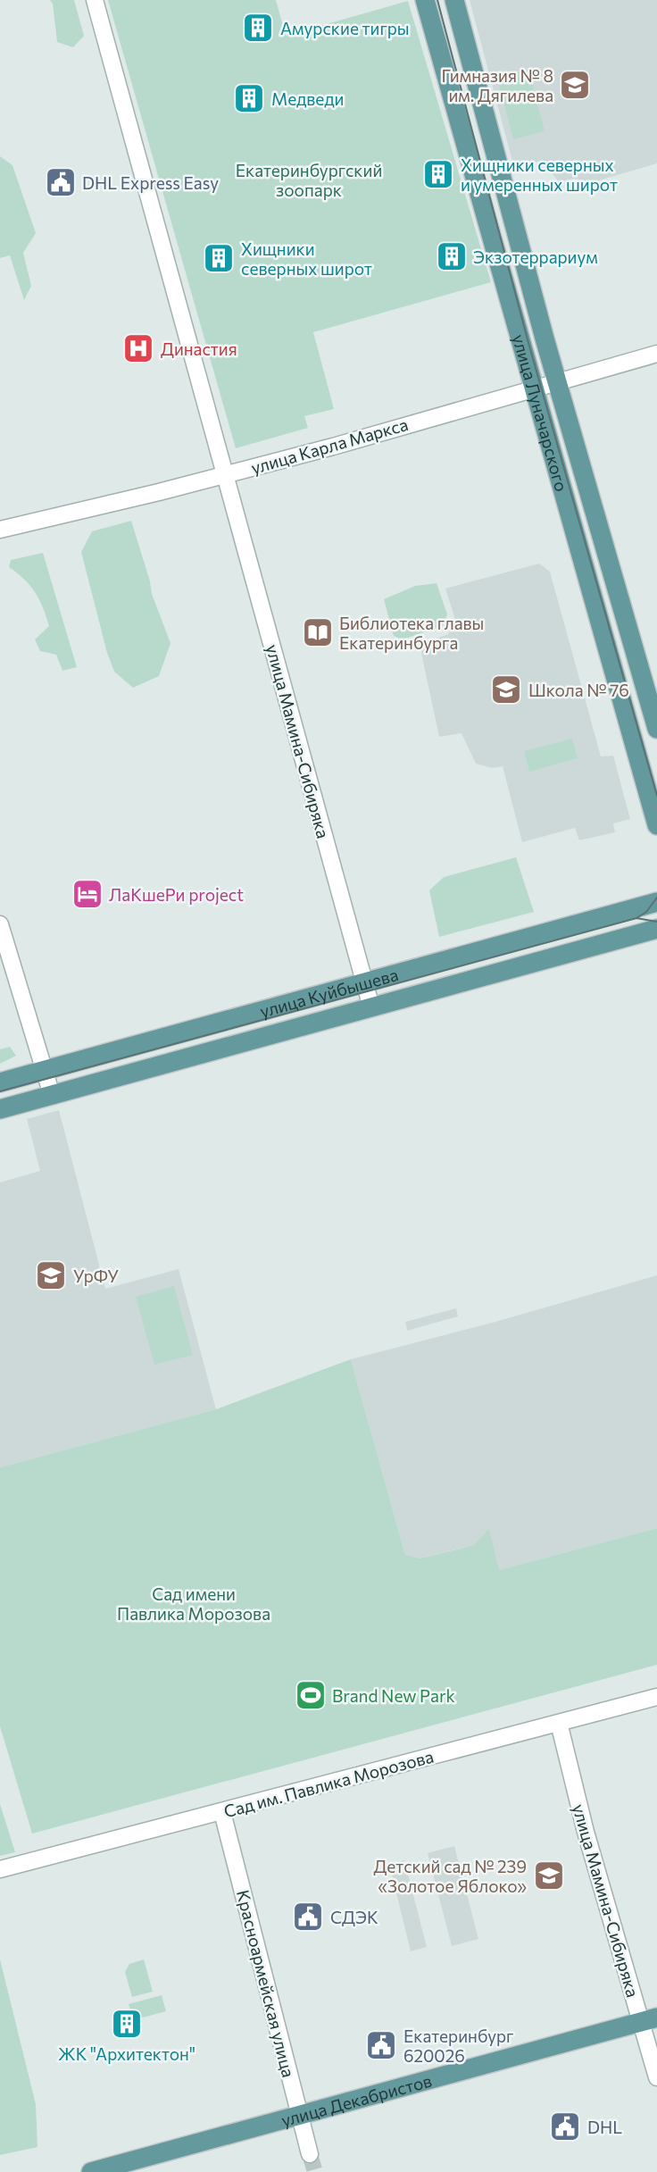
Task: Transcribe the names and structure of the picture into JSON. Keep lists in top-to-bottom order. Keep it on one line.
{"streets":{"main road":["улица Луначарского","улица Куйбышева","улица Декабристов"],"street":["улица Карла Маркса","улица Мамина-Сибиряка","Сад им. Павлика Морозова","Красноармейская улица"]},"crossings":[["улица Луначарского","улица Карла Маркса"],["улица Карла Маркса","улица Мамина-Сибиряка"],["улица Мамина-Сибиряка","улица Куйбышева"],["улица Мамина-Сибиряка","Сад им. Павлика Морозова"],["улица Мамина-Сибиряка","улица Декабристов"],["Сад им. Павлика Морозова","Красноармейская улица"],["Красноармейская улица","улица Декабристов"]],"parks":["Екатеринбургский зоопарк","Сад имени Павлика Морозова"],"places":{"building":["Амурские тигры","Медведи","Хищники северных и умеренных широт","Экзотеррариум","Хищники северных широт","ЖК \"Архитектон\""],"school or university":["Гимназия № 8 им. Дягилева","Школа № 76","УрФУ","Детский сад № 239 «Золотое Яблоко»"],"public building":["DHL Express Easy","СДЭК","Екатеринбург 620026","DHL"],"hospital":["Династия"],"library":["Библиотека главы Екатеринбурга"],"hotel":["ЛаKшеРи project"],"sports":["Brand New Park"]}}
